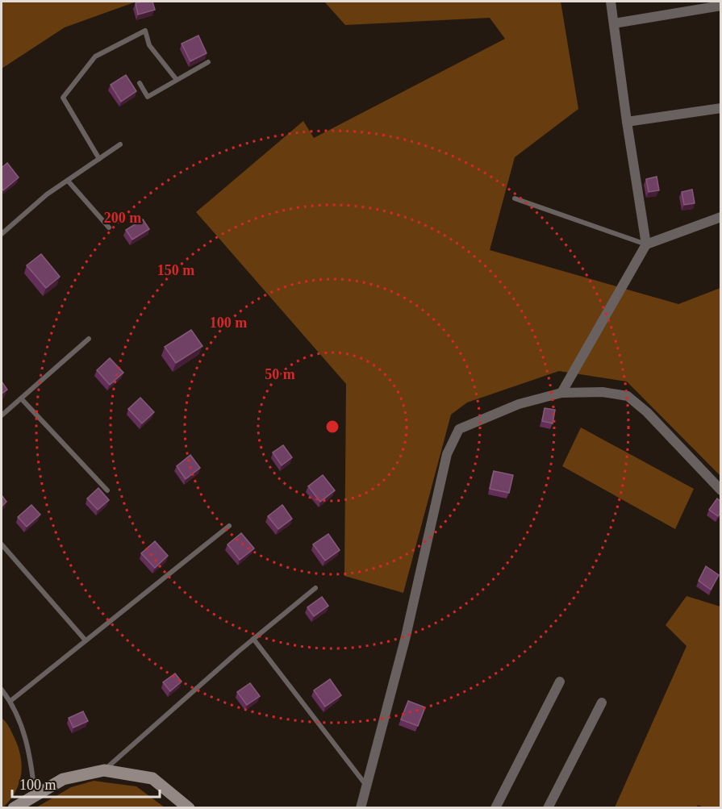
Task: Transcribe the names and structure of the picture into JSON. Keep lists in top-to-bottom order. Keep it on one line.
{"scale_bar":"100 m","rings":["200 m","150 m","100 m","50 m"]}
